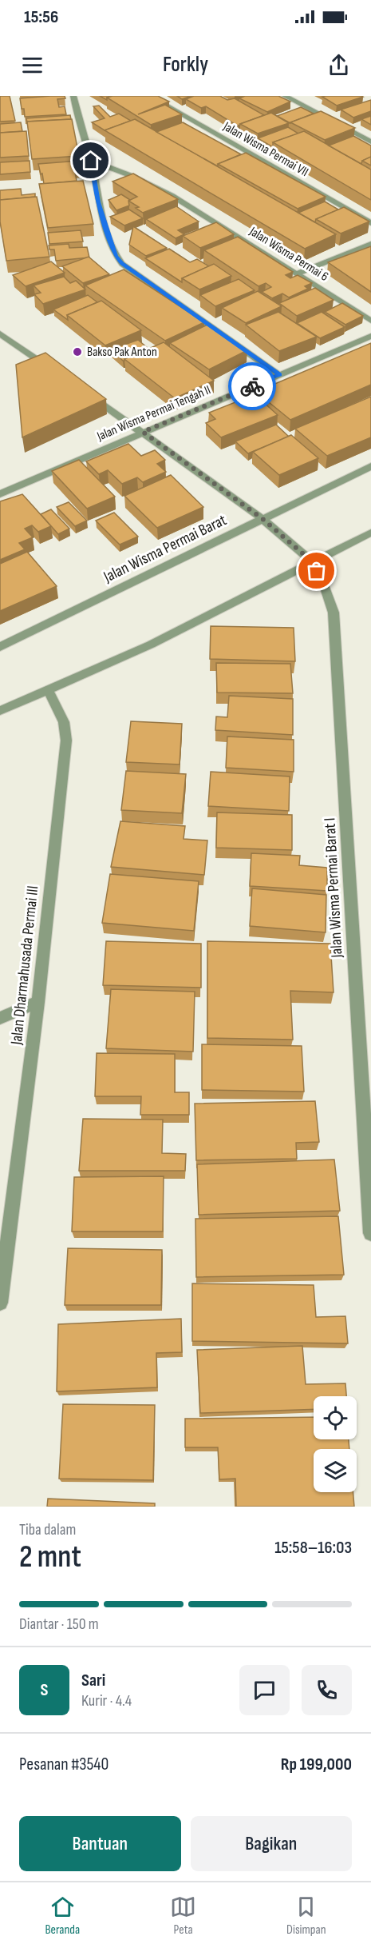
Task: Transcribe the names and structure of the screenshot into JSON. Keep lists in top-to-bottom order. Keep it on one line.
{"streets":{"street":["Jalan Wisma Permai VII","Jalan Wisma Permai 6","Jalan Wisma Permai Tengah II","Jalan Wisma Permai Barat","Jalan Wisma Permai Barat I","Jalan Dharmahusada Permai III"]},"crossings":[["Jalan Wisma Permai Tengah II","Jalan Wisma Permai Barat I"],["Jalan Wisma Permai Barat","Jalan Wisma Permai Barat I"]],"places":["Bakso Pak Anton"],"page":{"status":"15:56","header":"Forkly","heading":["2 mnt","Tiba dalam","15:58–16:03"],"panel":["Sari","Kurir · 4.4","Pesanan #3540","Rp 199,000"],"bar":"Diantar · 150 m","round":"S","buttons":["Bantuan","Bagikan"],"tabs":["Beranda","Peta","Disimpan"]}}
